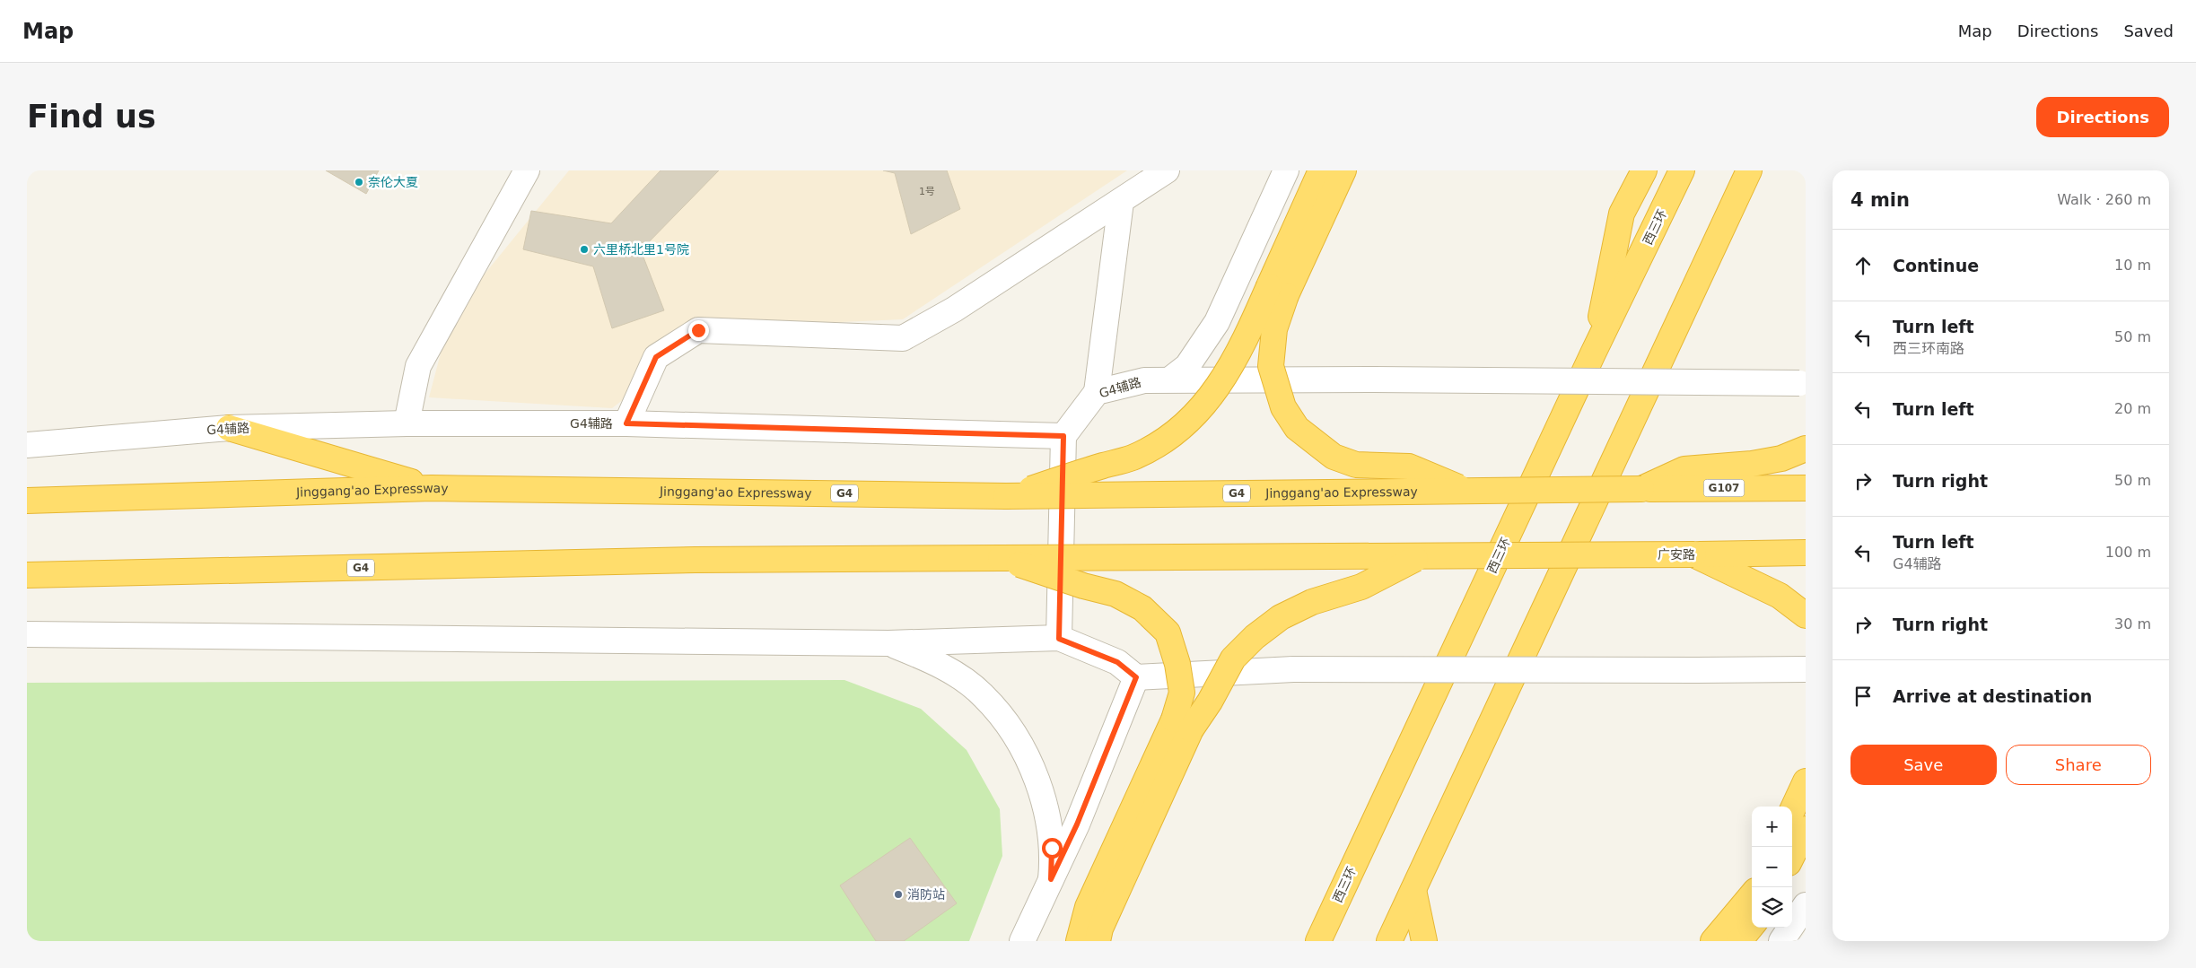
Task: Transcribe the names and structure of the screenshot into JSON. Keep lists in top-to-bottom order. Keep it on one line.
{"streets":{"highway":["西三环","G107","Jinggang'ao Expressway","G4","广安路"],"street":["G4辅路"]},"crossings":[["G107","Jinggang'ao Expressway"],["G4","广安路"]],"places":["奈伦大夏","六里桥北里1号院","消防站"],"house_numbers":["1号"],"page":{"header":"Map","nav":["Map","Directions","Saved"],"buttons":["Directions",["Save","Share"]],"title":"Find us","heading":["4 min","Walk · 260 m"],"list":[["Continue","10 m"],["Turn left","西三环南路","50 m"],["Turn left","20 m"],["Turn right","50 m"],["Turn left","G4辅路","100 m"],["Turn right","30 m"],"Arrive at destination"],"map_buttons":["+","−"]}}
